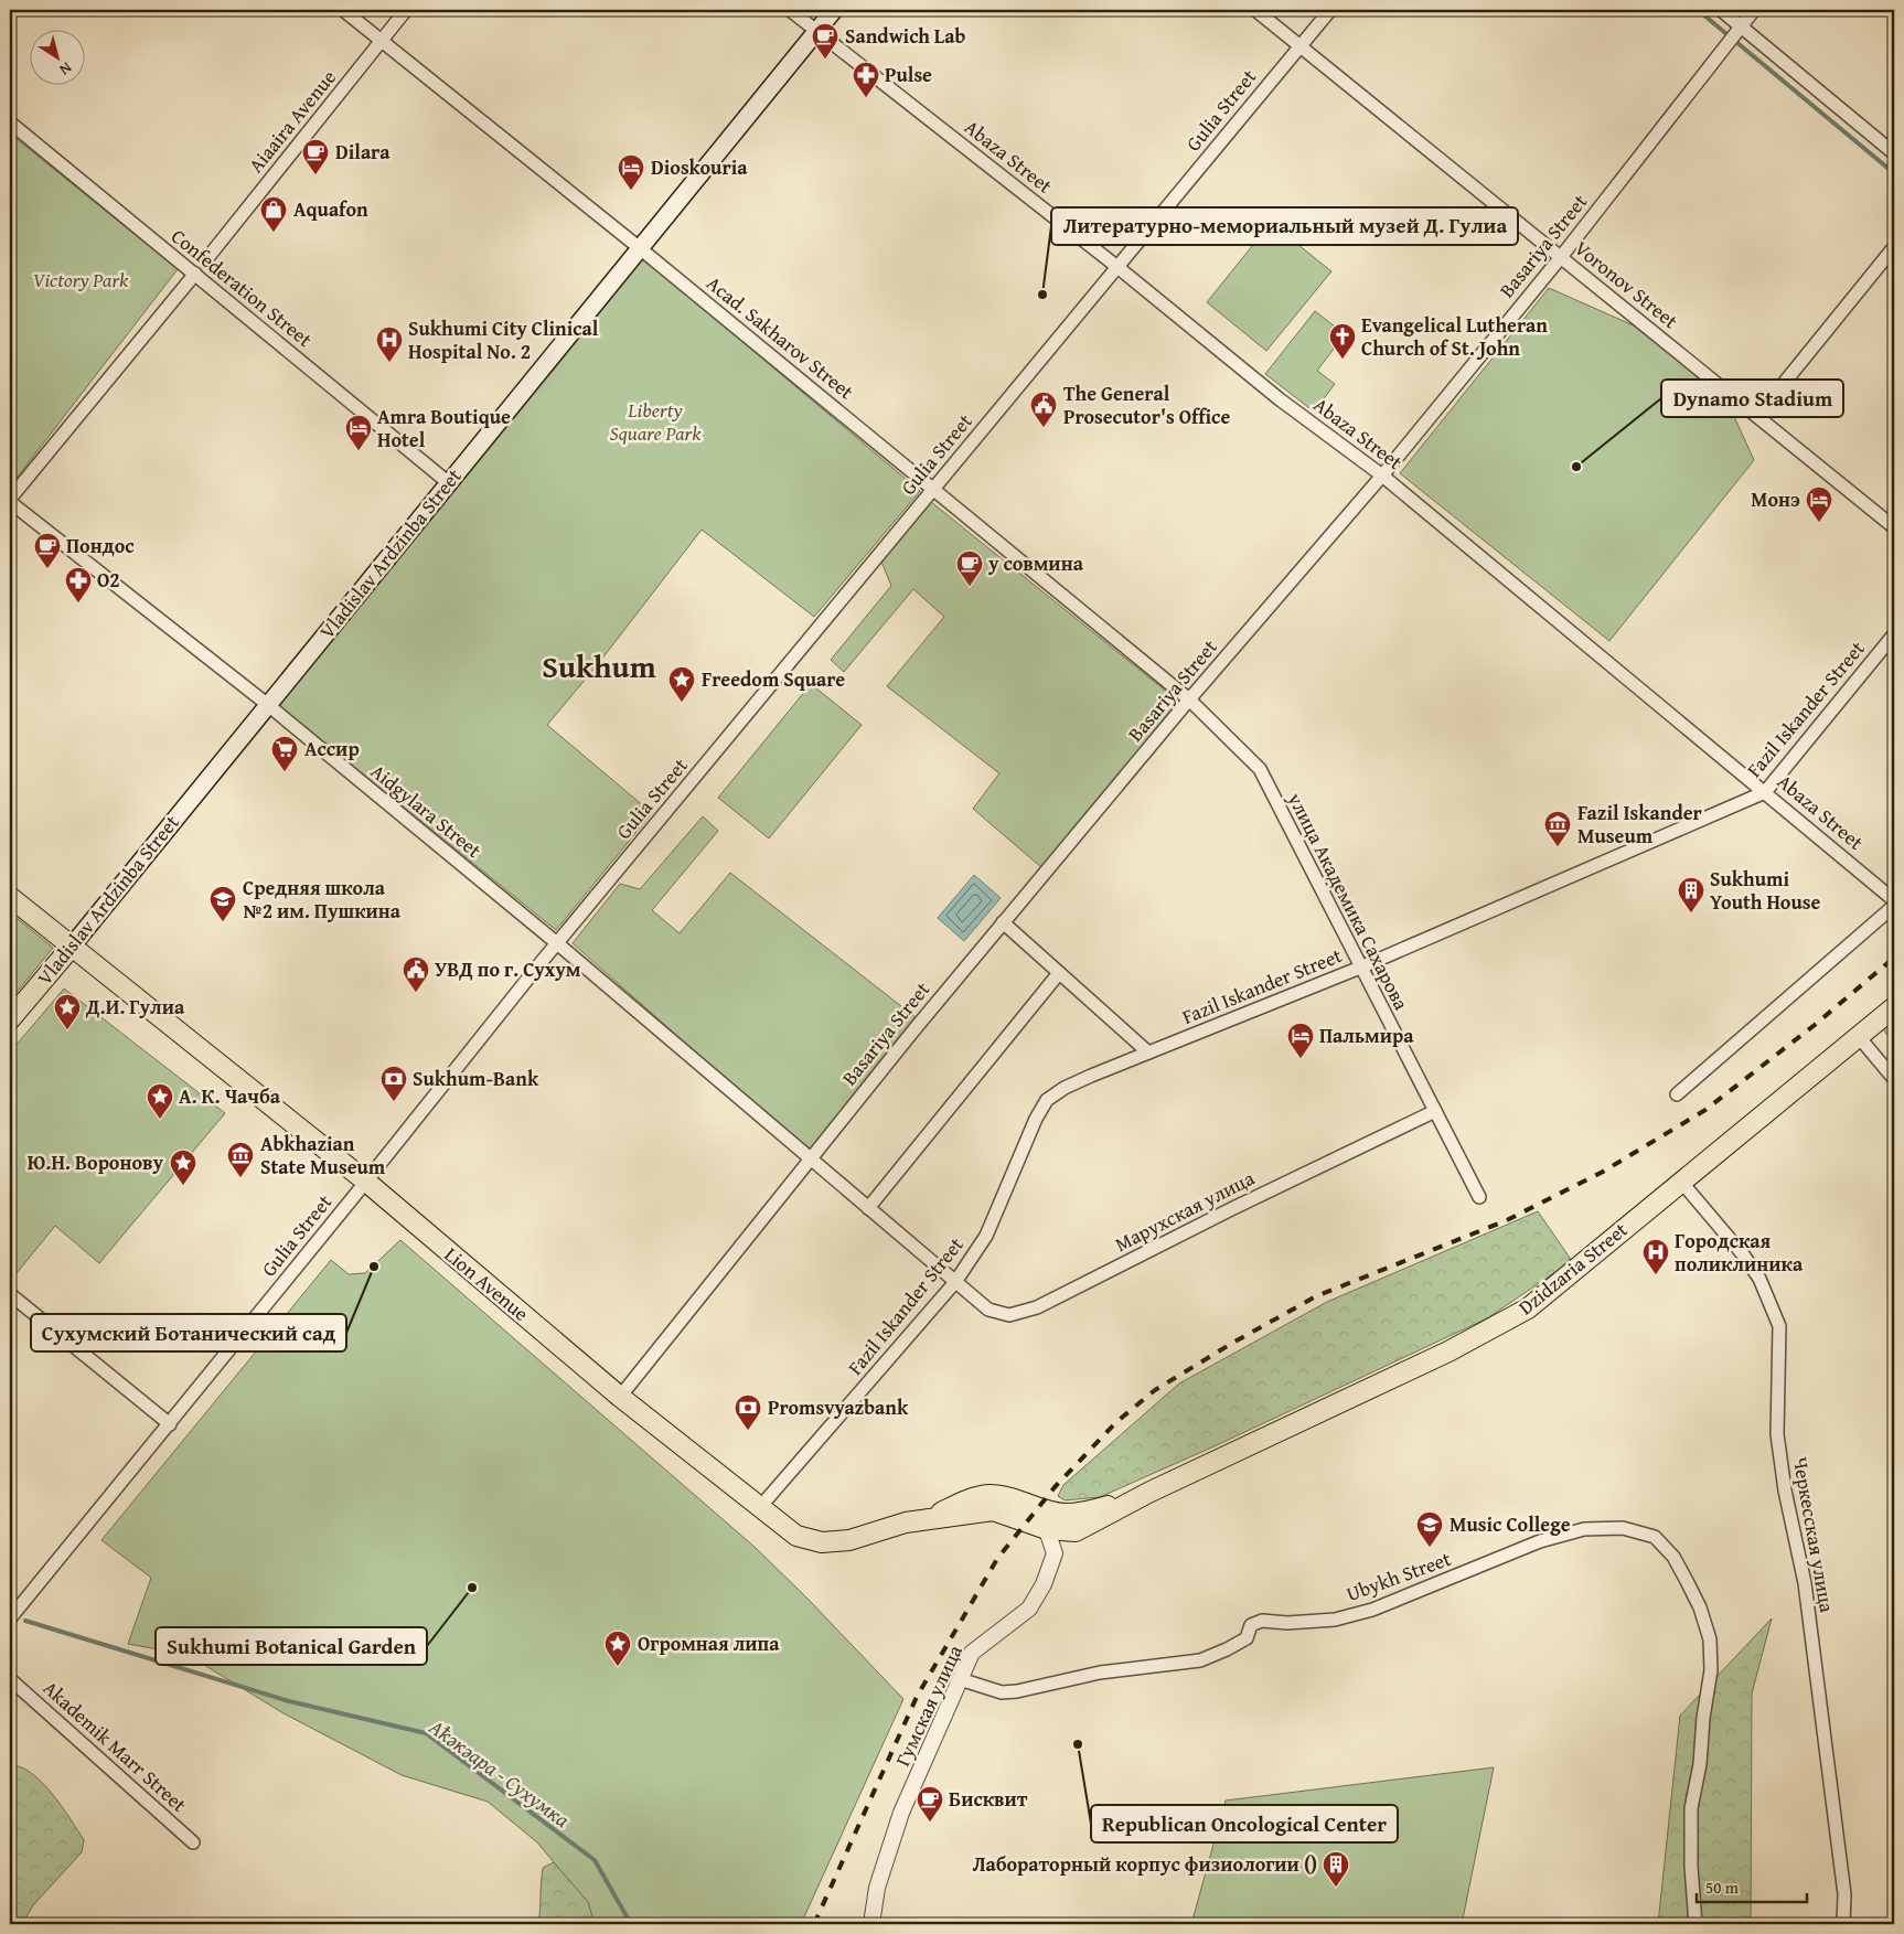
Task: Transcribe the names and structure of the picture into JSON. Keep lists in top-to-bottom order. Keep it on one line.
{"streets":{"highway":["Vladislav Ardzinba Street","Dzidzaria Street","Lion Avenue"],"street":["Gulia Street","Aiaaira Avenue","Abaza Street","Basariya Street","Voronov Street","Confederation Street","Acad. Sakharov Street","Fazil Iskander Street","Aidgylara Street","улица Академика Сахарова","Марухская улица","Черкесская улица","Ubykh Street","Гумская улица","Akademik Marr Street"]},"crossings":[["Gulia Street","Abaza Street"],["Gulia Street","Voronov Street"],["Gulia Street","Acad. Sakharov Street"],["Gulia Street","Aidgylara Street"],["Gulia Street","Lion Avenue"],["Aiaaira Avenue","Acad. Sakharov Street"],["Abaza Street","Basariya Street"],["Abaza Street","Vladislav Ardzinba Street"],["Abaza Street","Fazil Iskander Street"],["Basariya Street","Voronov Street"],["Basariya Street","Acad. Sakharov Street"],["Basariya Street","Aidgylara Street"],["Basariya Street","улица Академика Сахарова"],["Basariya Street","Lion Avenue"],["Confederation Street","Vladislav Ardzinba Street"],["Acad. Sakharov Street","Vladislav Ardzinba Street"],["Acad. Sakharov Street","улица Академика Сахарова"],["Vladislav Ardzinba Street","Aidgylara Street"],["Vladislav Ardzinba Street","Lion Avenue"],["Fazil Iskander Street","улица Академика Сахарова"],["Fazil Iskander Street","Марухская улица"],["Fazil Iskander Street","Lion Avenue"],["Aidgylara Street","Марухская улица"],["улица Академика Сахарова","Марухская улица"],["Dzidzaria Street","Lion Avenue"],["Dzidzaria Street","Черкесская улица"],["Ubykh Street","Гумская улица"]],"districts":["Sukhum"],"water":["Аҟәкәара - Сухумка"],"parks":["Victory Park","Liberty Square Park"],"places":{"cafe":["Sandwich Lab","Dilara","Пондос","у совмина","Бисквит"],"pharmacy":["Pulse","О2"],"hotel":["Dioskouria","Amra Boutique Hotel","Монэ","Пальмира"],"shop":["Aquafon"],"other":["Литературно-мемориальный музей Д. Гулиа","Dynamo Stadium","Сухумский Ботанический сад","Sukhumi Botanical Garden","Republican Oncological Center"],"church":["Evangelical Lutheran Church of St. John"],"hospital":["Sukhumi City Clinical Hospital No. 2","Городская поликлиника"],"public building":["The General Prosecutor's Office","УВД по г. Сухум"],"place":["Freedom Square","Д.И. Гулиа","А. К. Чачба","Ю.Н. Воронову","Огромная липа"],"supermarket":["Ассир"],"museum":["Fazil Iskander Museum","Abkhazian State Museum"],"building":["Sukhumi Youth House","Лабораторный корпус физиологии ()"],"school or university":["Средняя школа №2 им. Пушкина","Music College"],"bank":["Sukhum-Bank","Promsvyazbank"]},"scale_bar":"50 m","north":"bottom right"}
